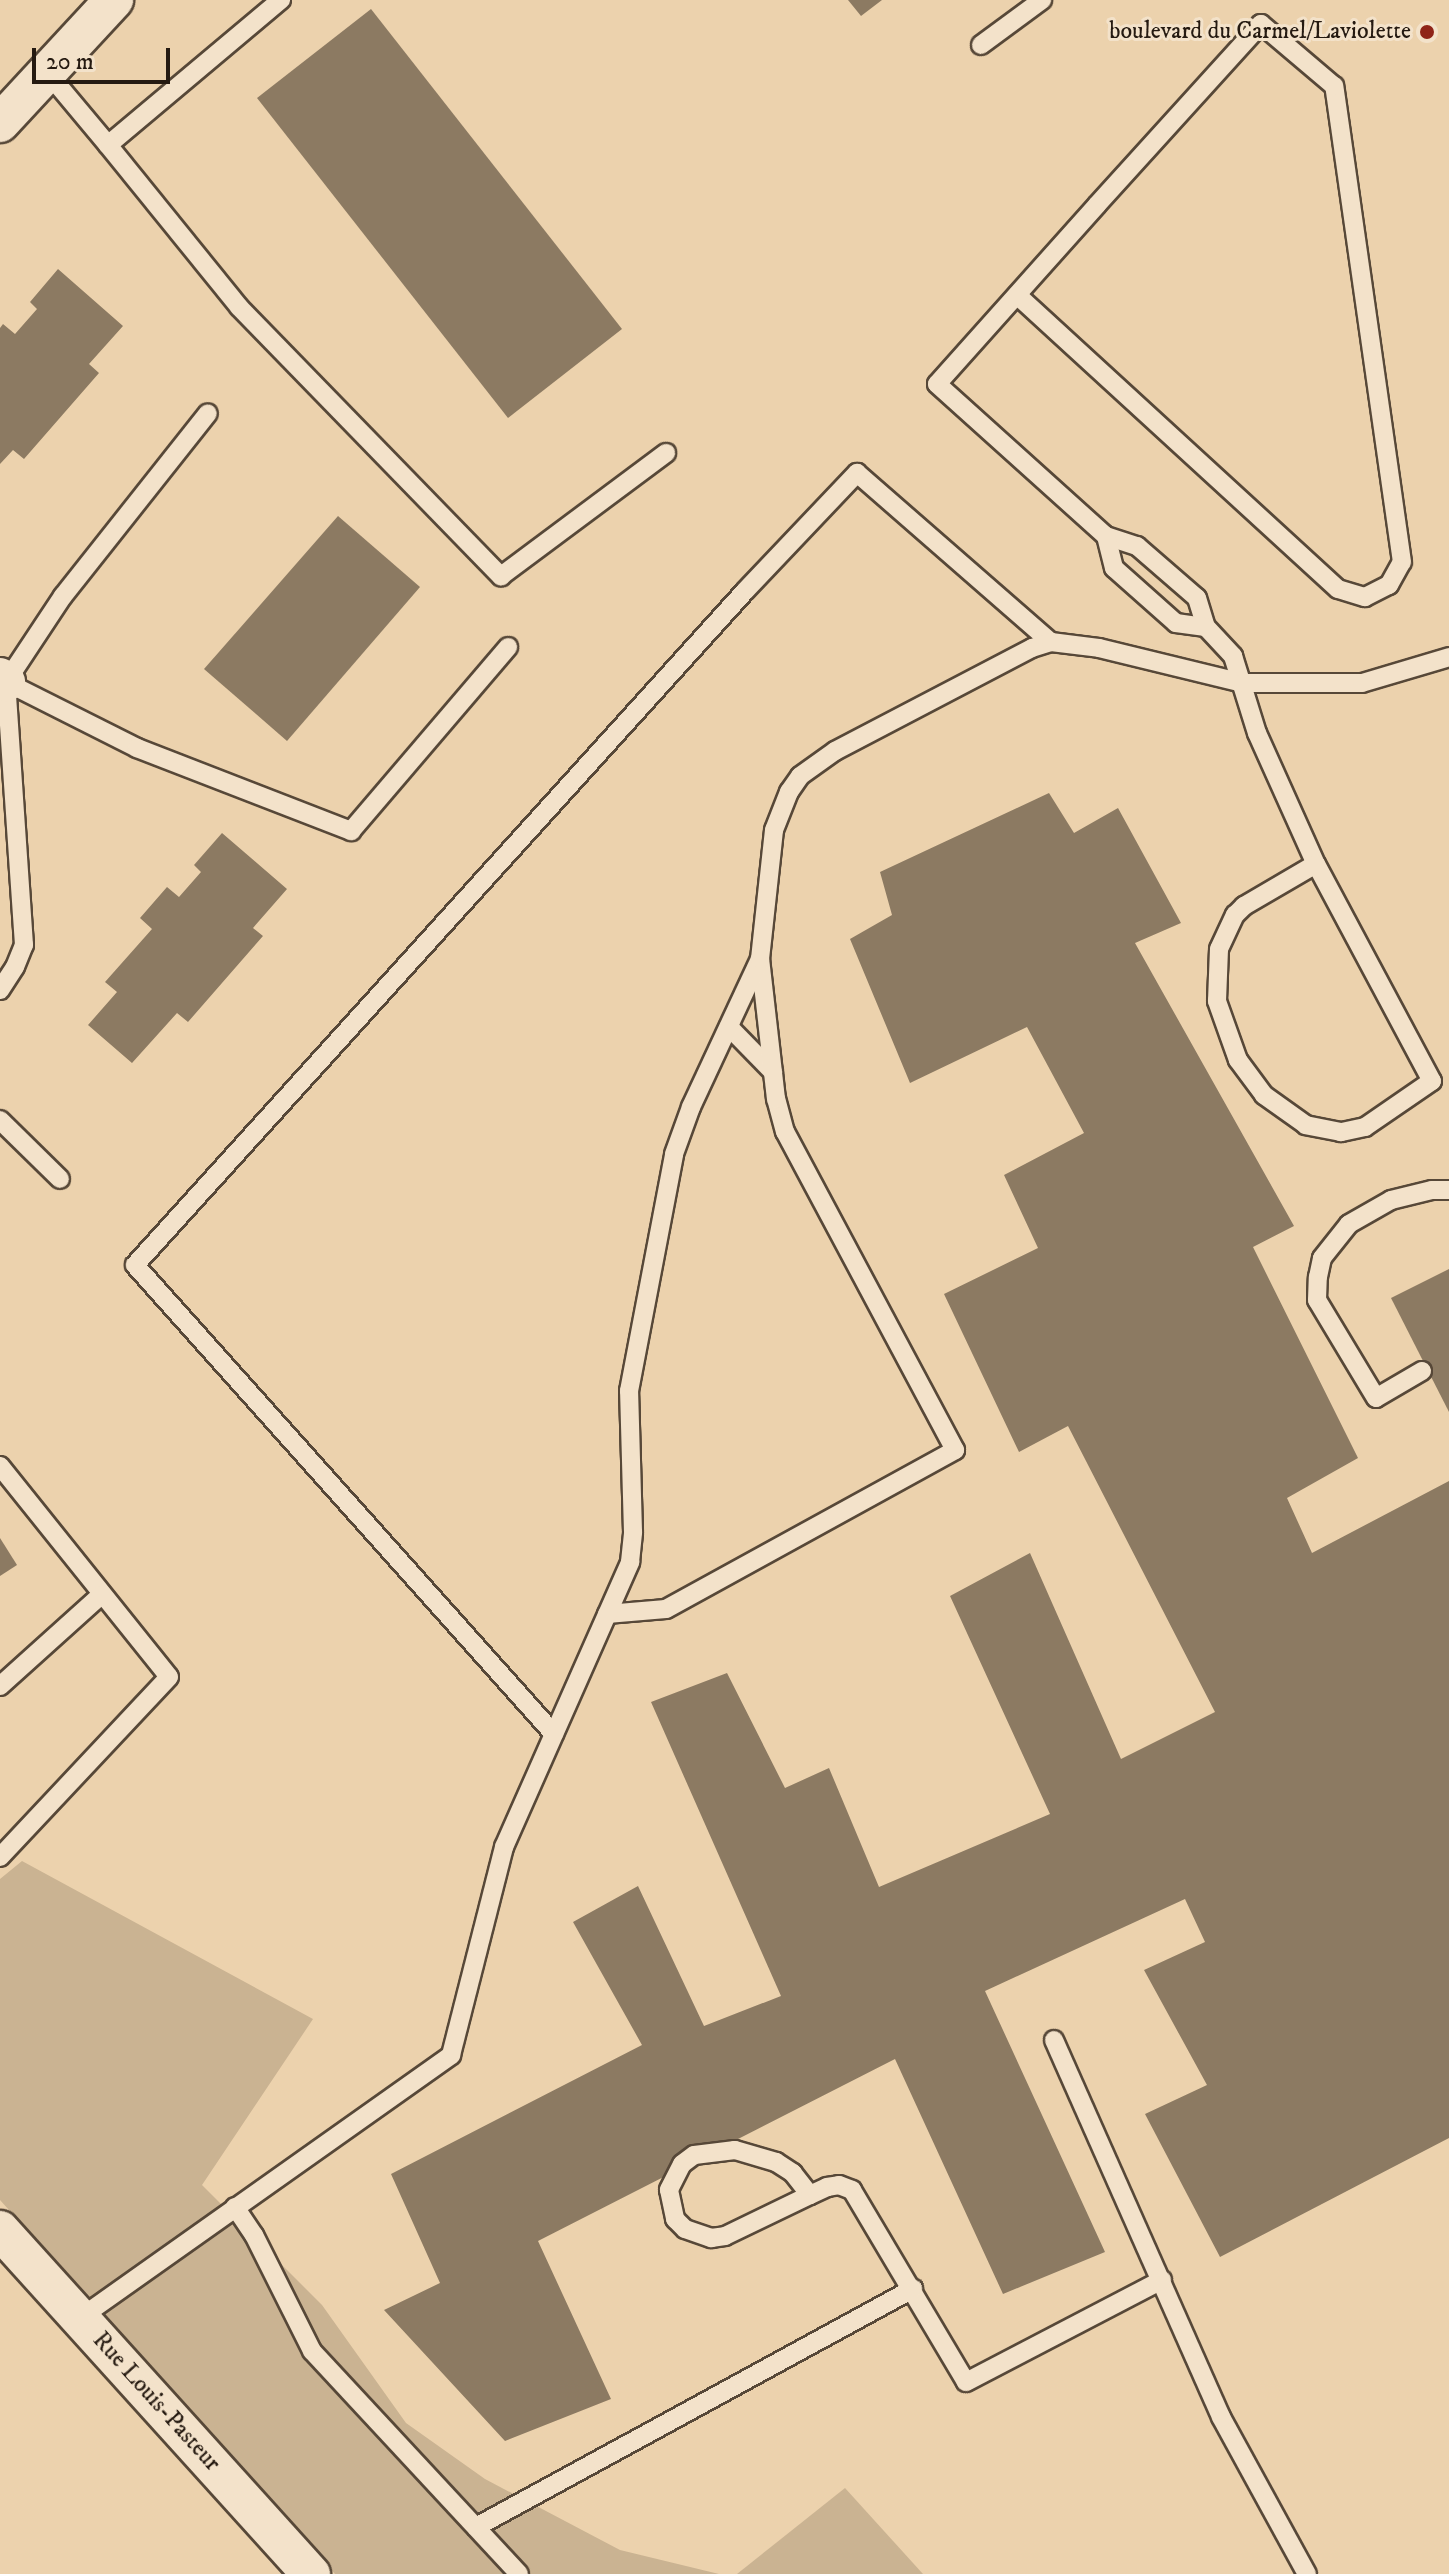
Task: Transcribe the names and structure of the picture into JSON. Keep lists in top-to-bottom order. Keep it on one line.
{"streets":{"street":["Rue Louis-Pasteur"]},"places":["boulevard du Carmel/Laviolette"],"scale_bar":"20 m"}
